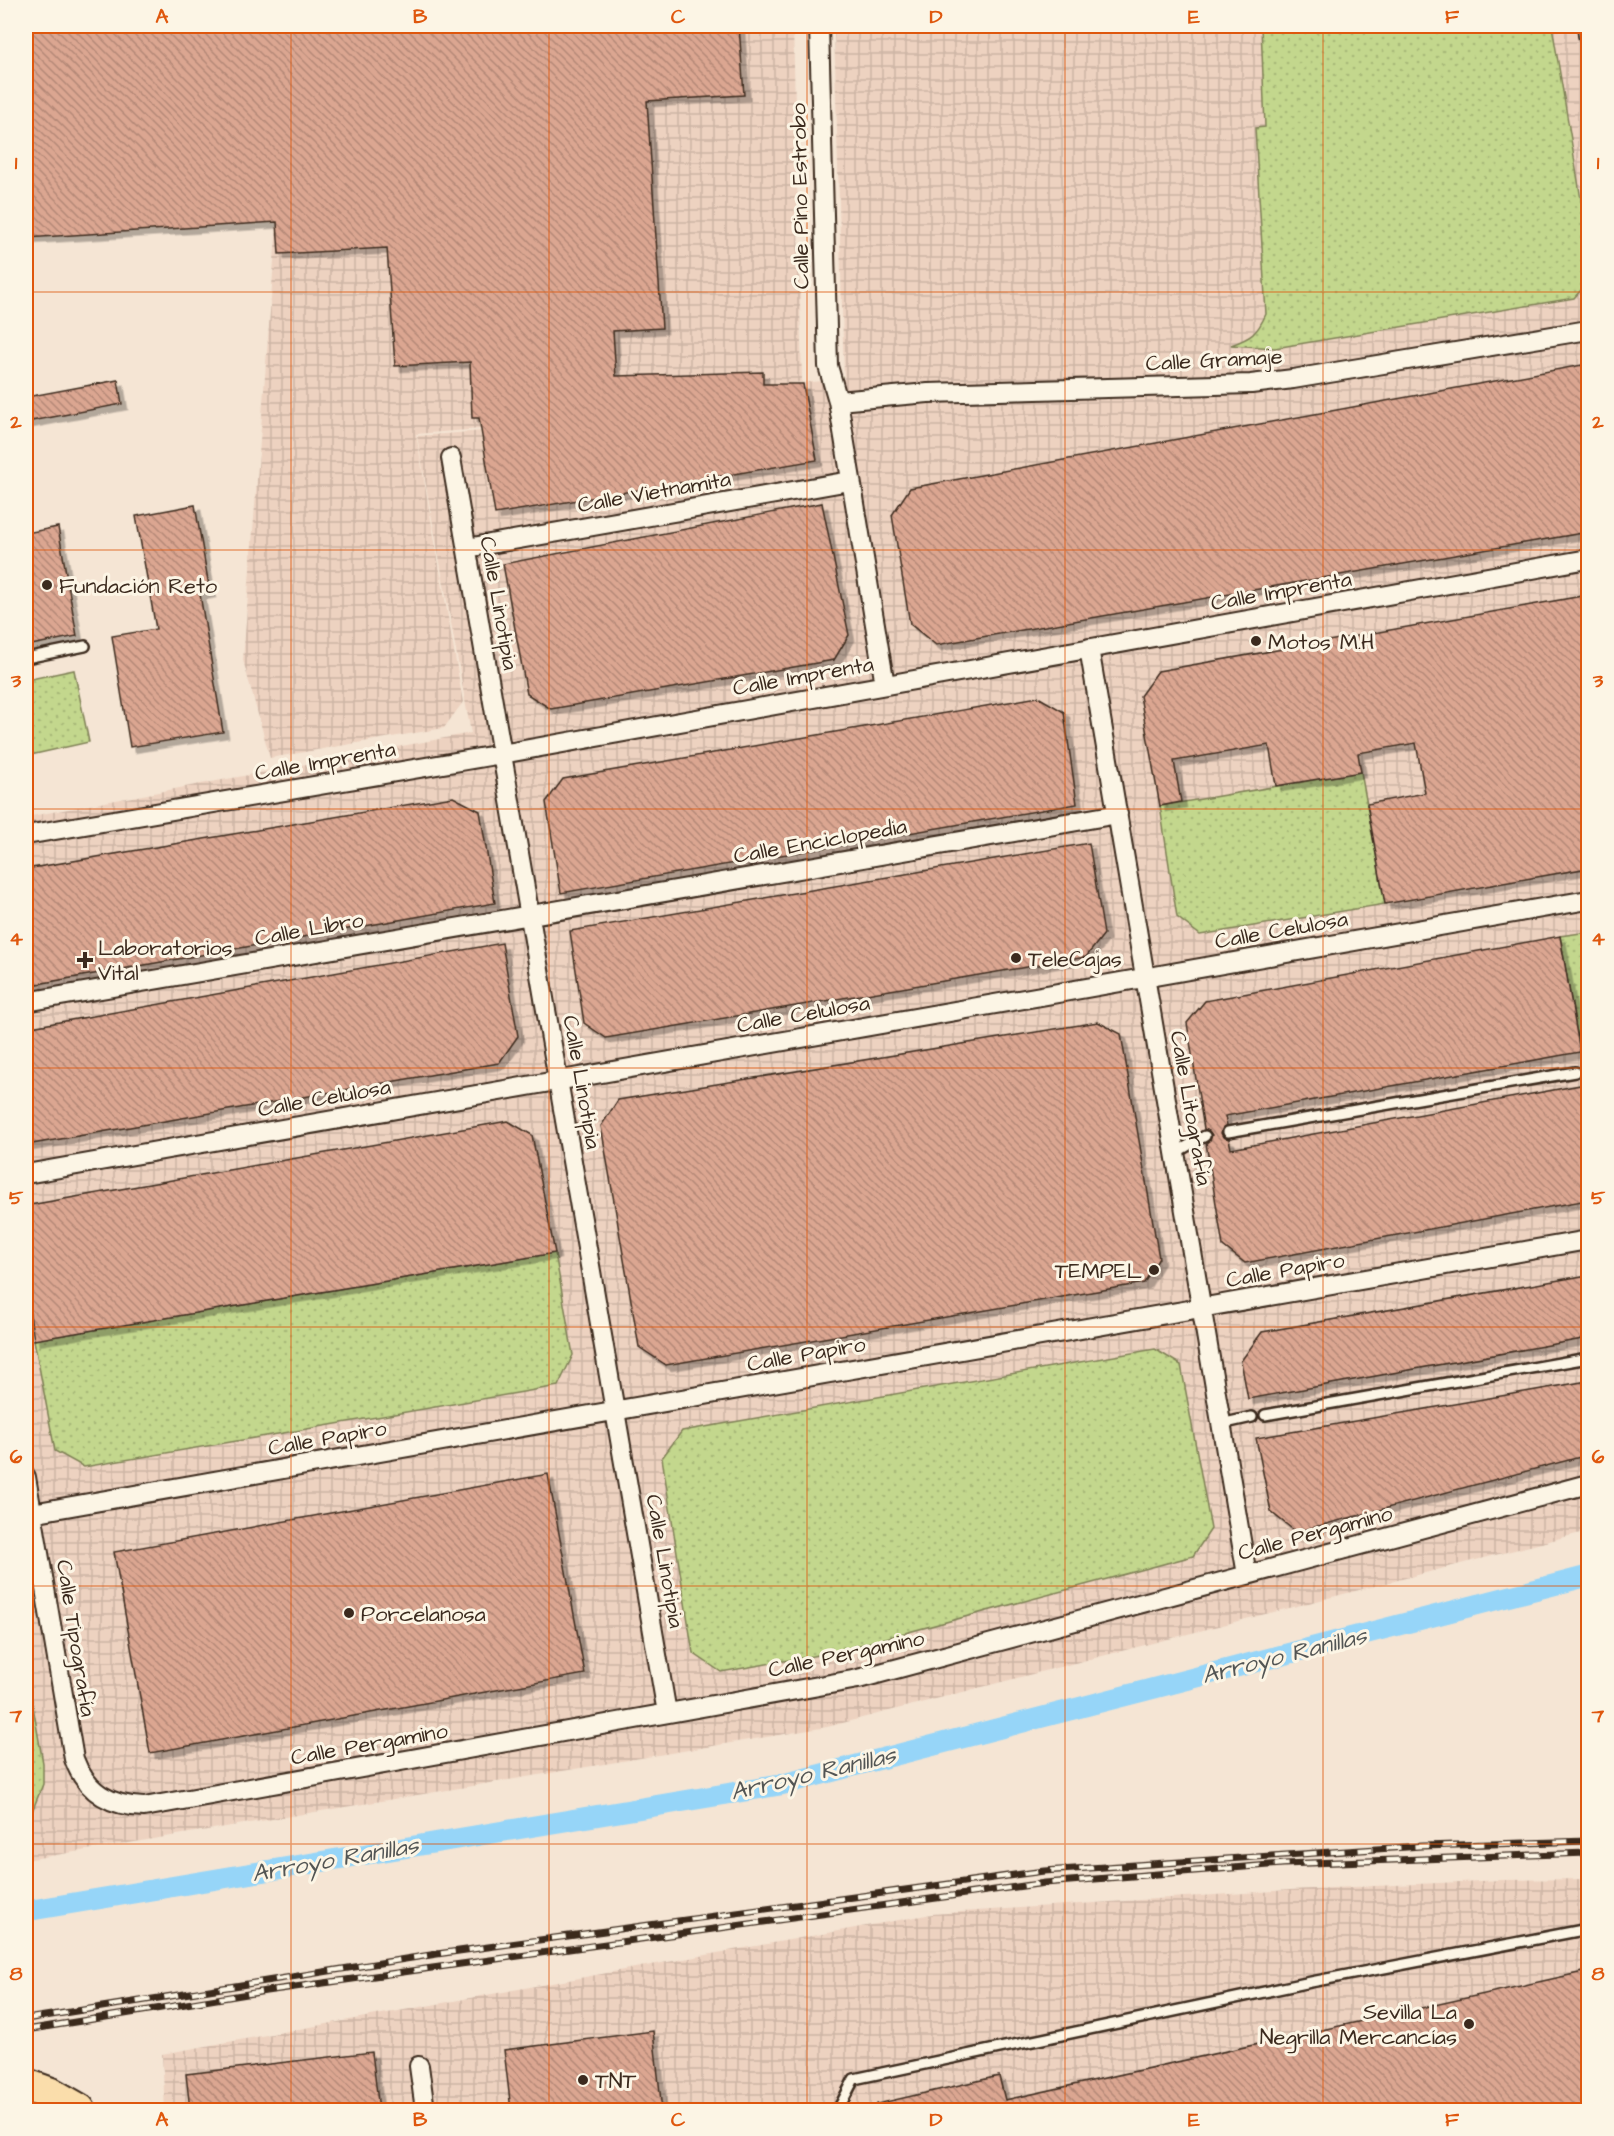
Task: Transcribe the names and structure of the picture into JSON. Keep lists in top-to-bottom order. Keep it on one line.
{"streets":{"street":["Calle Pino Estrobo","Calle Gramaje","Calle Vietnamita","Calle Imprenta","Calle Linotipia","Calle Enciclopedia","Calle Libro","Calle Celulosa","Calle Litografía","Calle Papiro","Calle Pergamino","Calle Tipografía"]},"crossings":[["Calle Pino Estrobo","Calle Gramaje"],["Calle Pino Estrobo","Calle Vietnamita"],["Calle Pino Estrobo","Calle Imprenta"],["Calle Vietnamita","Calle Linotipia"],["Calle Imprenta","Calle Linotipia"],["Calle Imprenta","Calle Litografía"],["Calle Linotipia","Calle Enciclopedia"],["Calle Linotipia","Calle Libro"],["Calle Linotipia","Calle Celulosa"],["Calle Linotipia","Calle Papiro"],["Calle Linotipia","Calle Pergamino"],["Calle Enciclopedia","Calle Libro"],["Calle Enciclopedia","Calle Litografía"],["Calle Celulosa","Calle Litografía"],["Calle Litografía","Calle Papiro"],["Calle Litografía","Calle Pergamino"],["Calle Papiro","Calle Tipografía"],["Calle Pergamino","Calle Tipografía"]],"water":["Arroyo Ranillas"],"places":{"other":["Fundación Reto","Motos M.H","TeleCajas","TEMPEL","Porcelanosa","Sevilla La Negrilla Mercancías","TNT"],"health":["Laboratorios Vital"]},"grid":{"columns":["A","B","C","D","E","F"],"rows":["1","2","3","4","5","6","7","8"]}}
